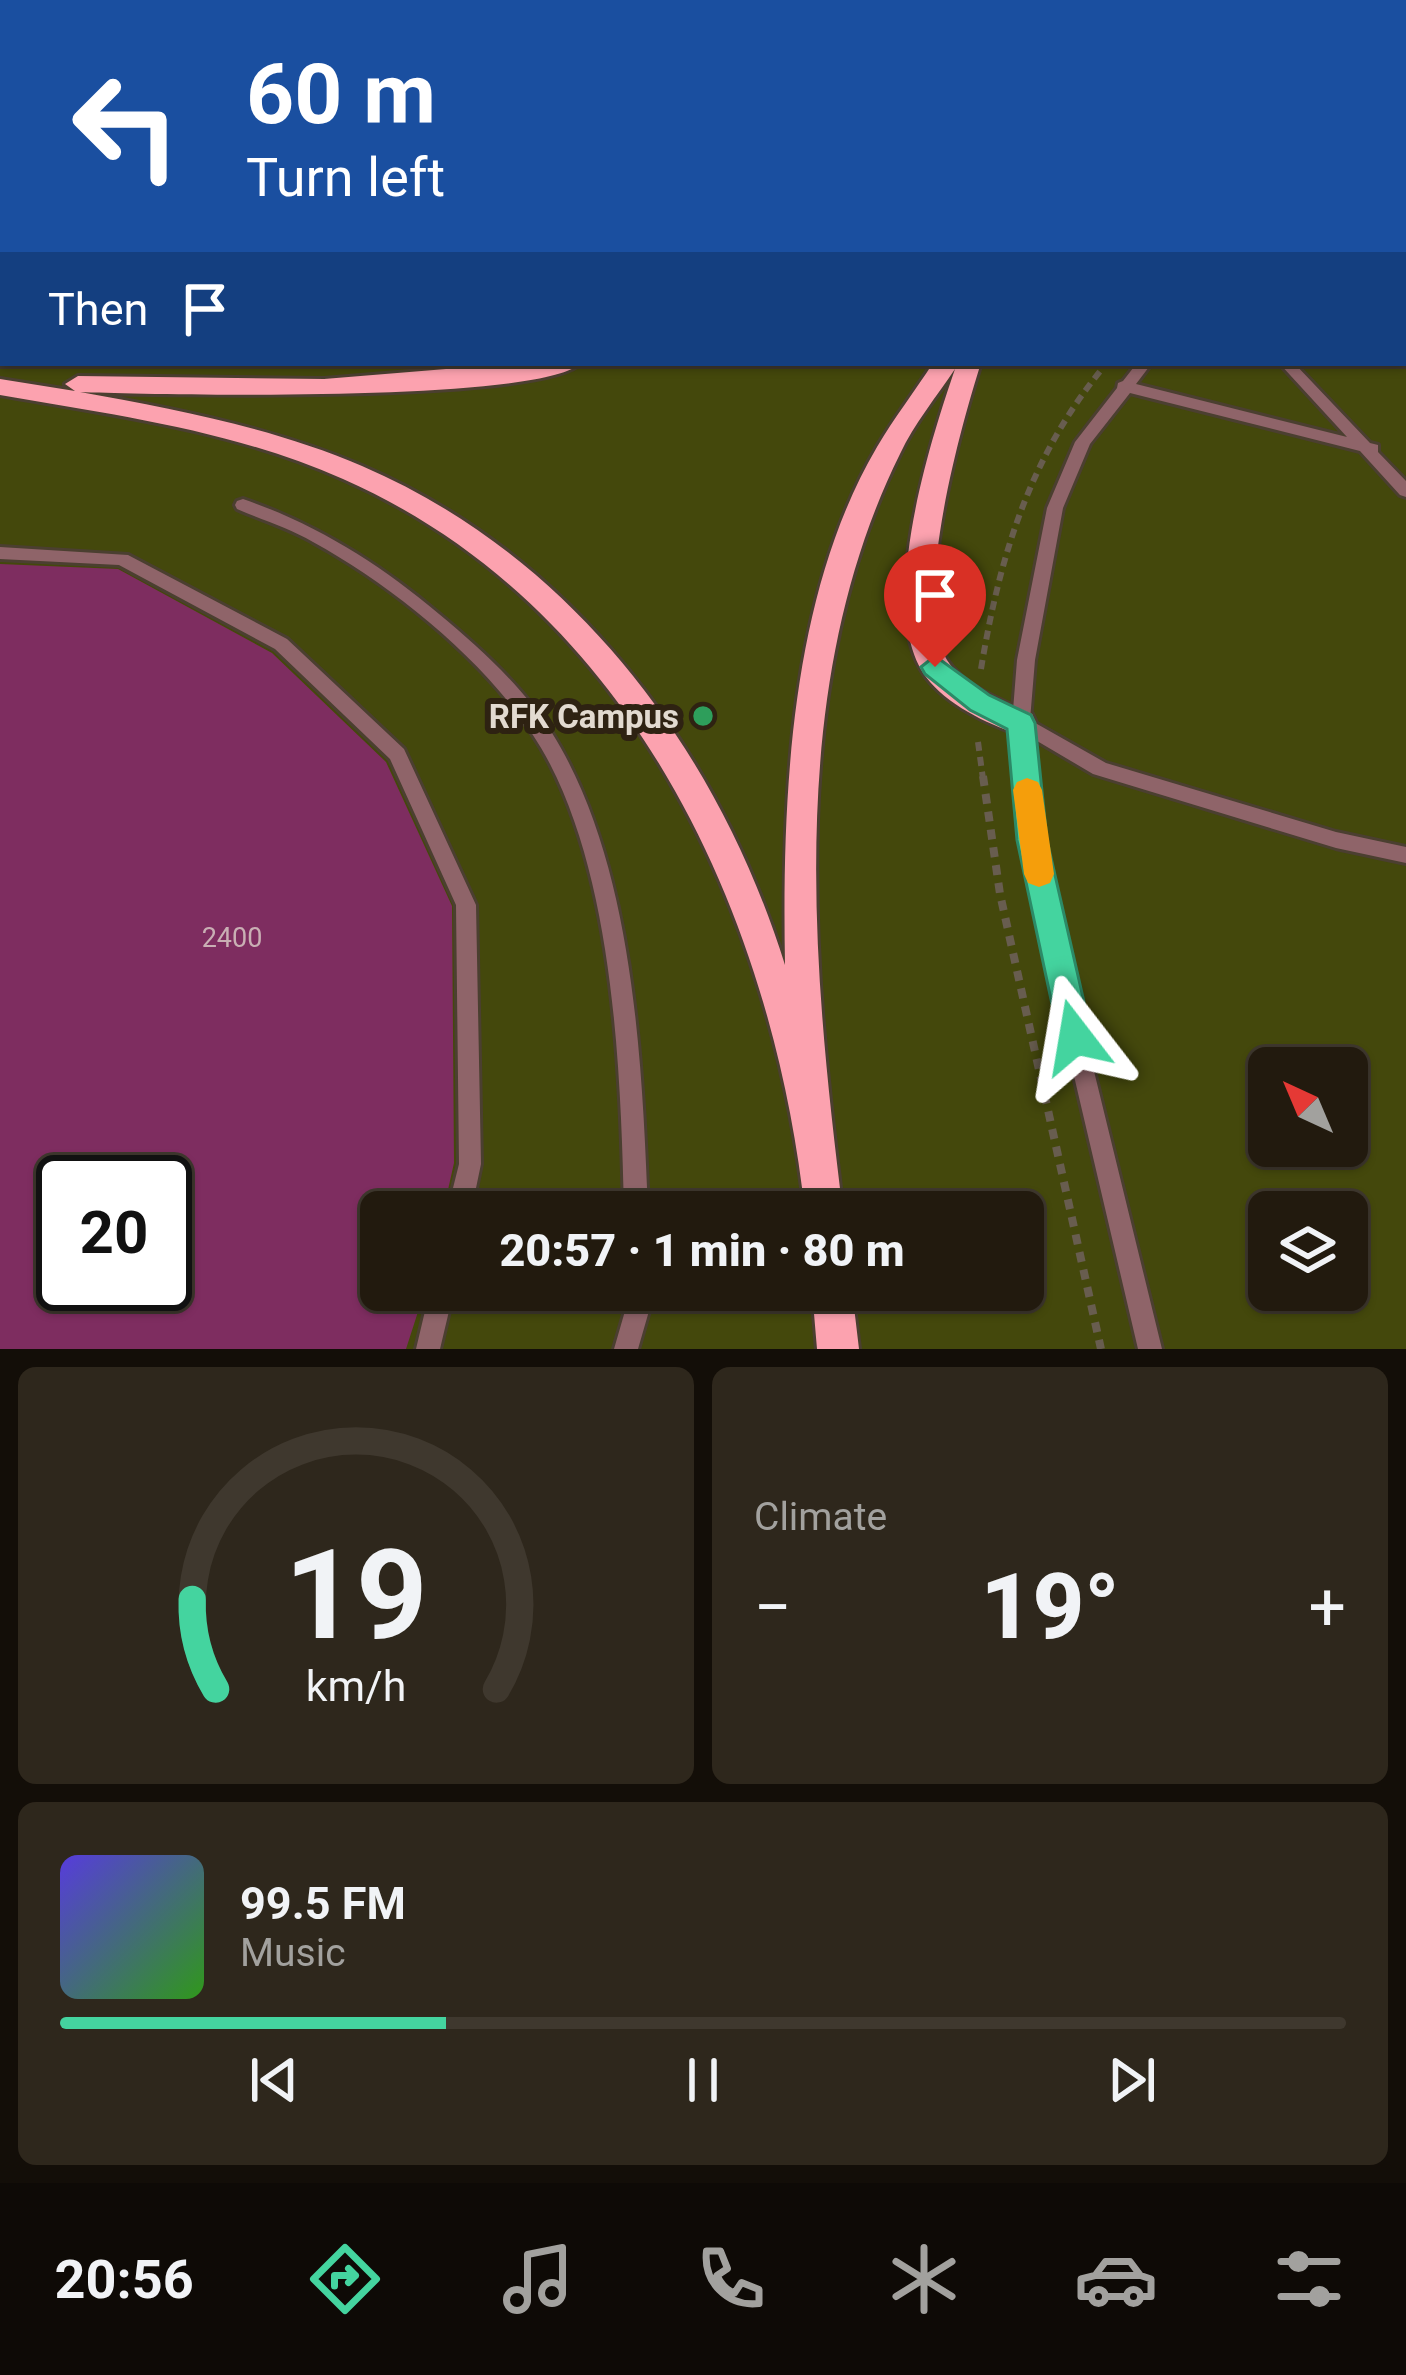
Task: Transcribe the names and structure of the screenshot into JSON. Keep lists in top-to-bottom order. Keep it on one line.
{"places":["RFK Campus"],"house_numbers":["2400"],"north":"top left","page":{"turn":["60 m","Turn left"],"then":"Then","limit":"20","trip":"20:57 · 1 min · 80 m","tile":"Climate","heat":["−","19°","+"],"song":["99.5 FM","Music"],"tabs":"20:56","gauge":["19","km/h"]}}
